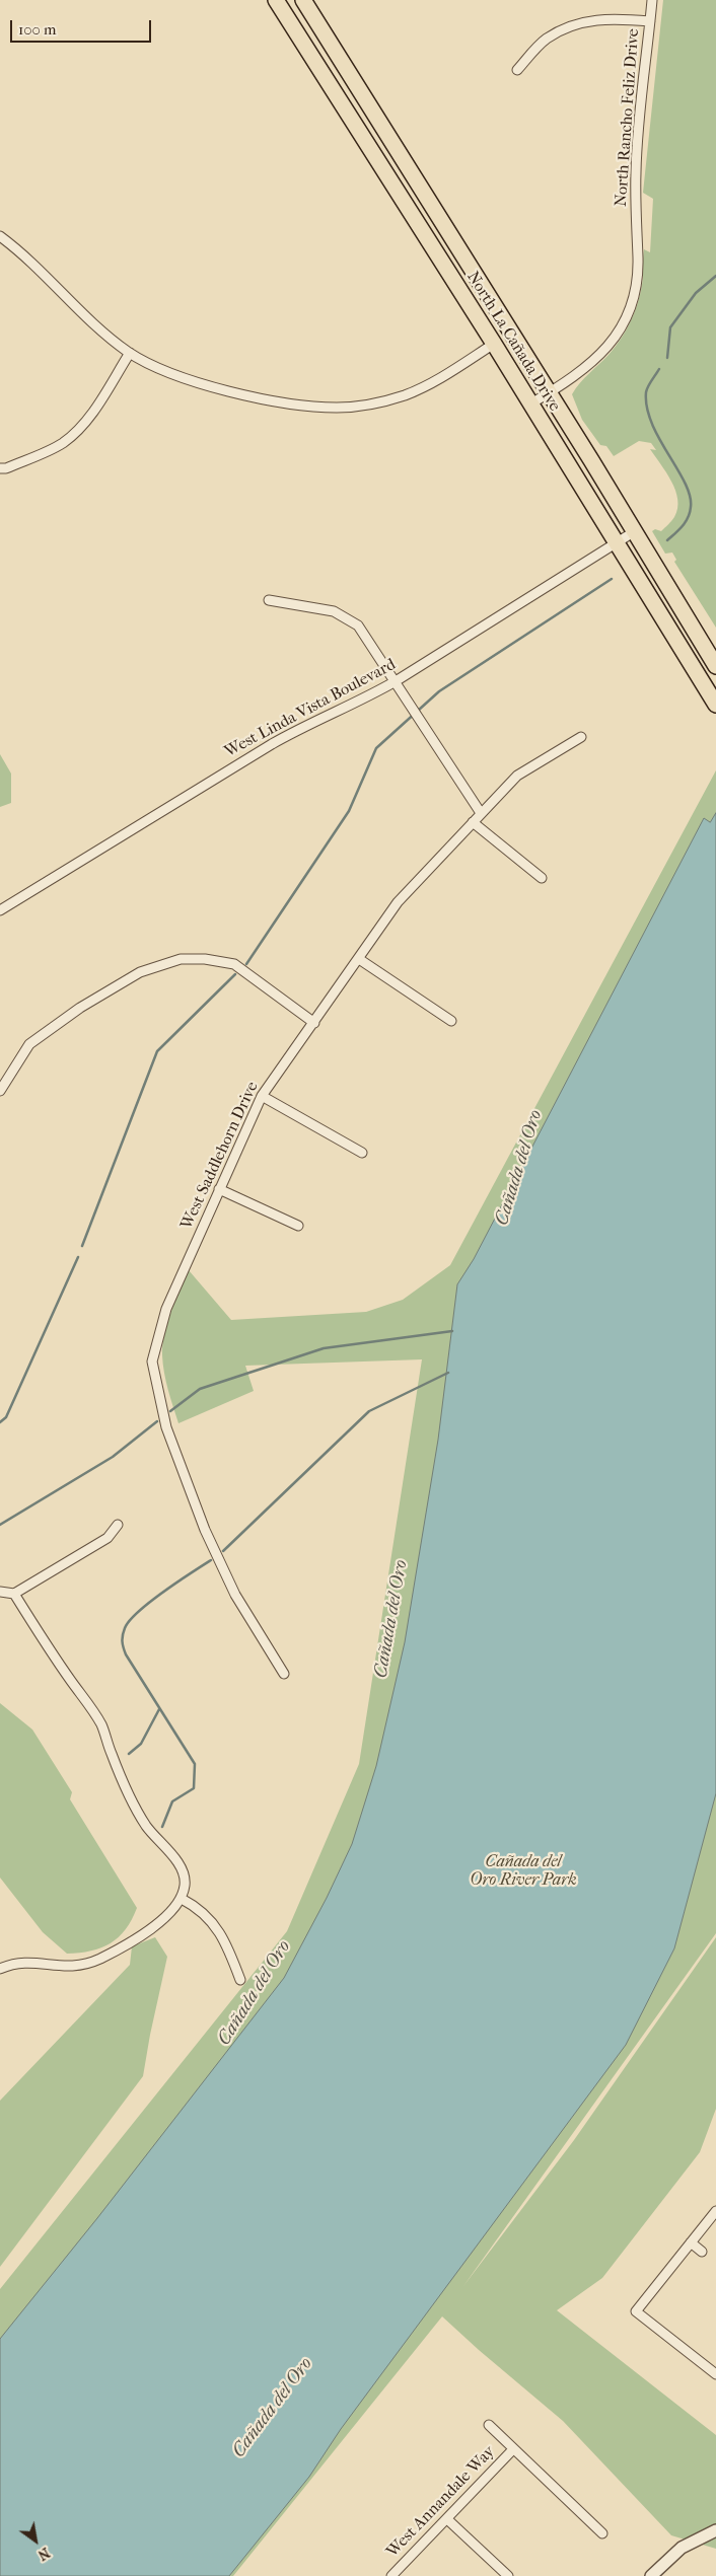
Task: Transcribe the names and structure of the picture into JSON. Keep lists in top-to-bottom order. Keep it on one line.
{"streets":{"main road":["North La Cañada Drive"],"street":["North Rancho Feliz Drive","West Linda Vista Boulevard","West Saddlehorn Drive","West Annandale Way"]},"crossings":[["North Rancho Feliz Drive","North La Cañada Drive"],["North La Cañada Drive","West Linda Vista Boulevard"]],"water":["Cañada del Oro"],"parks":["Cañada del Oro River Park"],"scale_bar":"100 m","north":"bottom right"}
